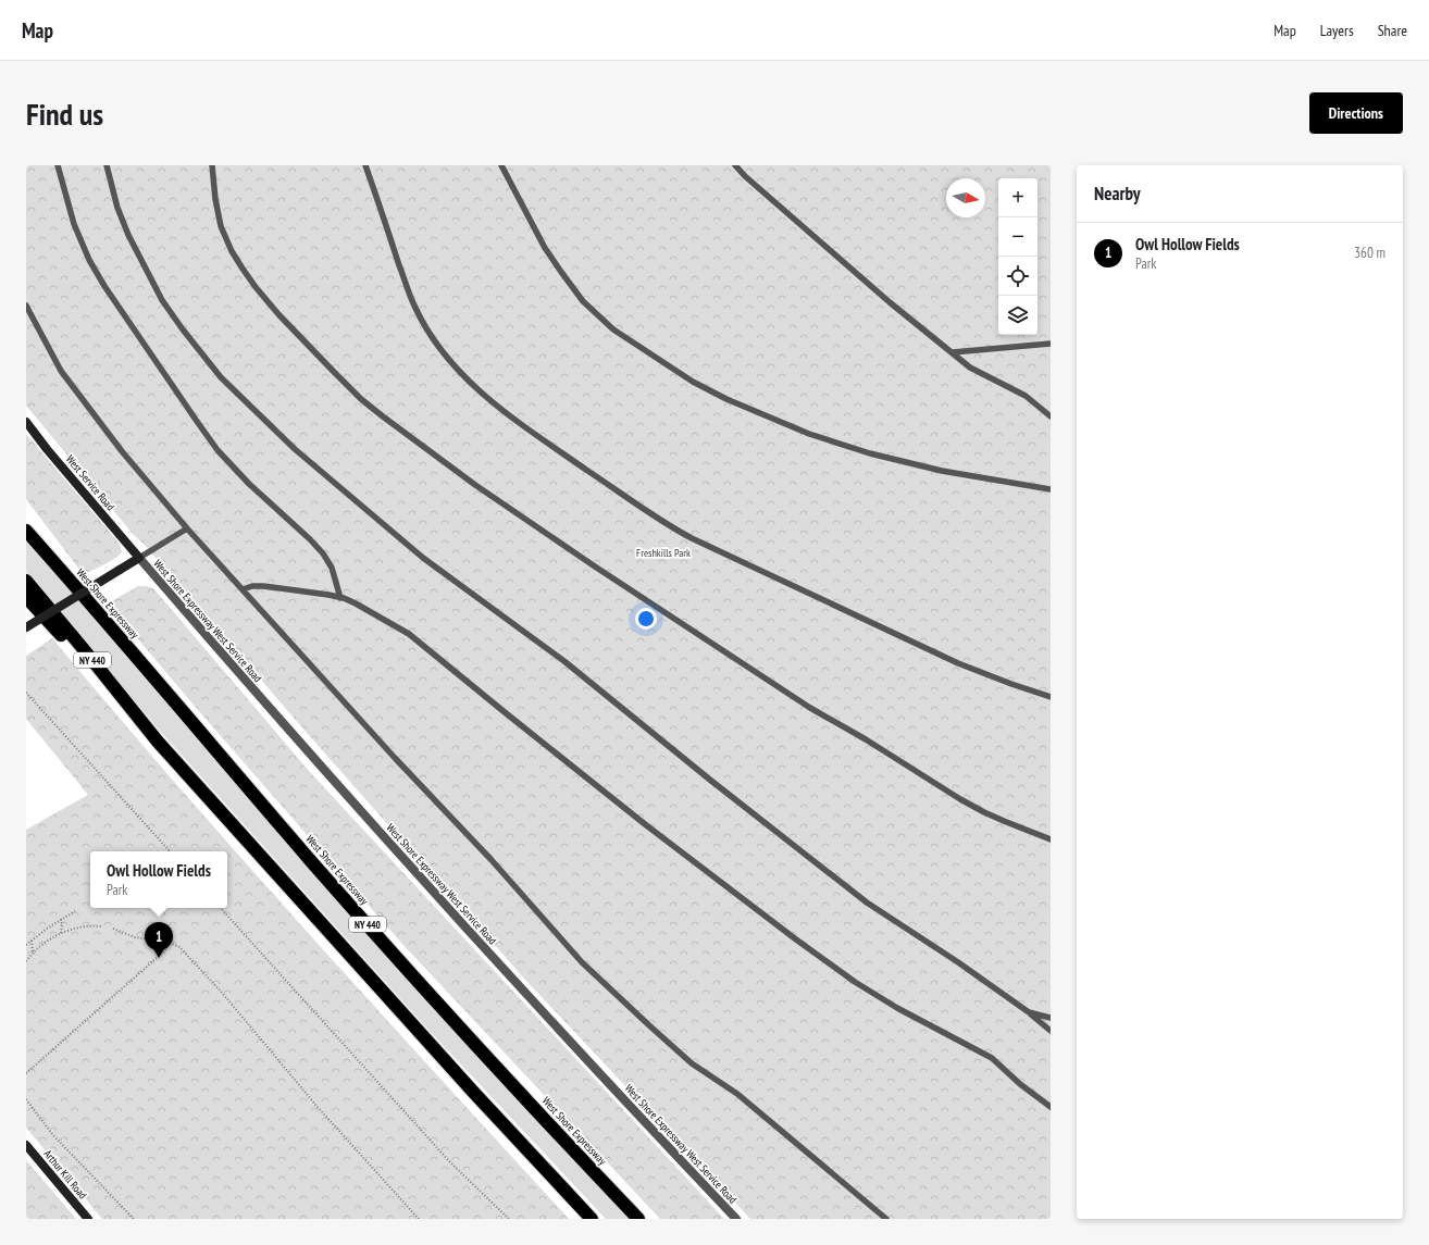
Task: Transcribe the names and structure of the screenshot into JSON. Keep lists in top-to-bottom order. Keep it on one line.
{"streets":{"highway":["West Shore Expressway","NY 440"],"street":["West Service Road","West Shore Expressway West Service Road","Arthur Kill Road"]},"crossings":[["West Service Road","West Shore Expressway West Service Road"]],"parks":["Freshkills Park"],"north":"right","page":{"header":"Map","nav":["Map","Layers","Share"],"buttons":"Directions","title":"Find us","heading":"Nearby","map_buttons":["+","−"],"list":[{"mark":"1","name":"Owl Hollow Fields","note":"Park","value":"360 m"}],"popup":["Owl Hollow Fields","Park"],"pins":"1"}}
